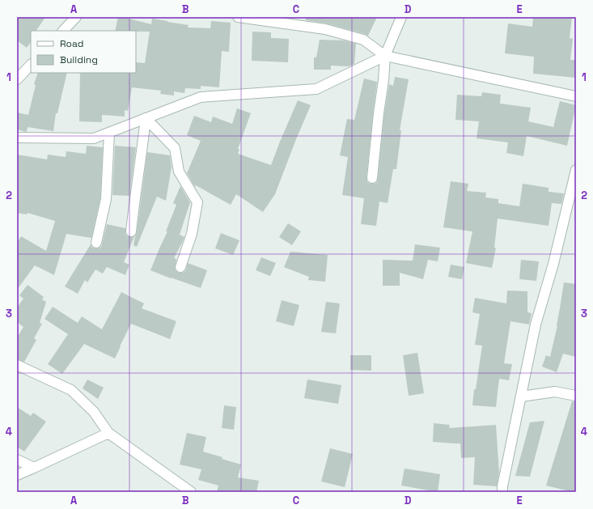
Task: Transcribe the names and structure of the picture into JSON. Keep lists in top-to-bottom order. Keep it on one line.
{"legend":["Road","Building"],"grid":{"columns":["A","B","C","D","E"],"rows":["1","2","3","4"]}}
